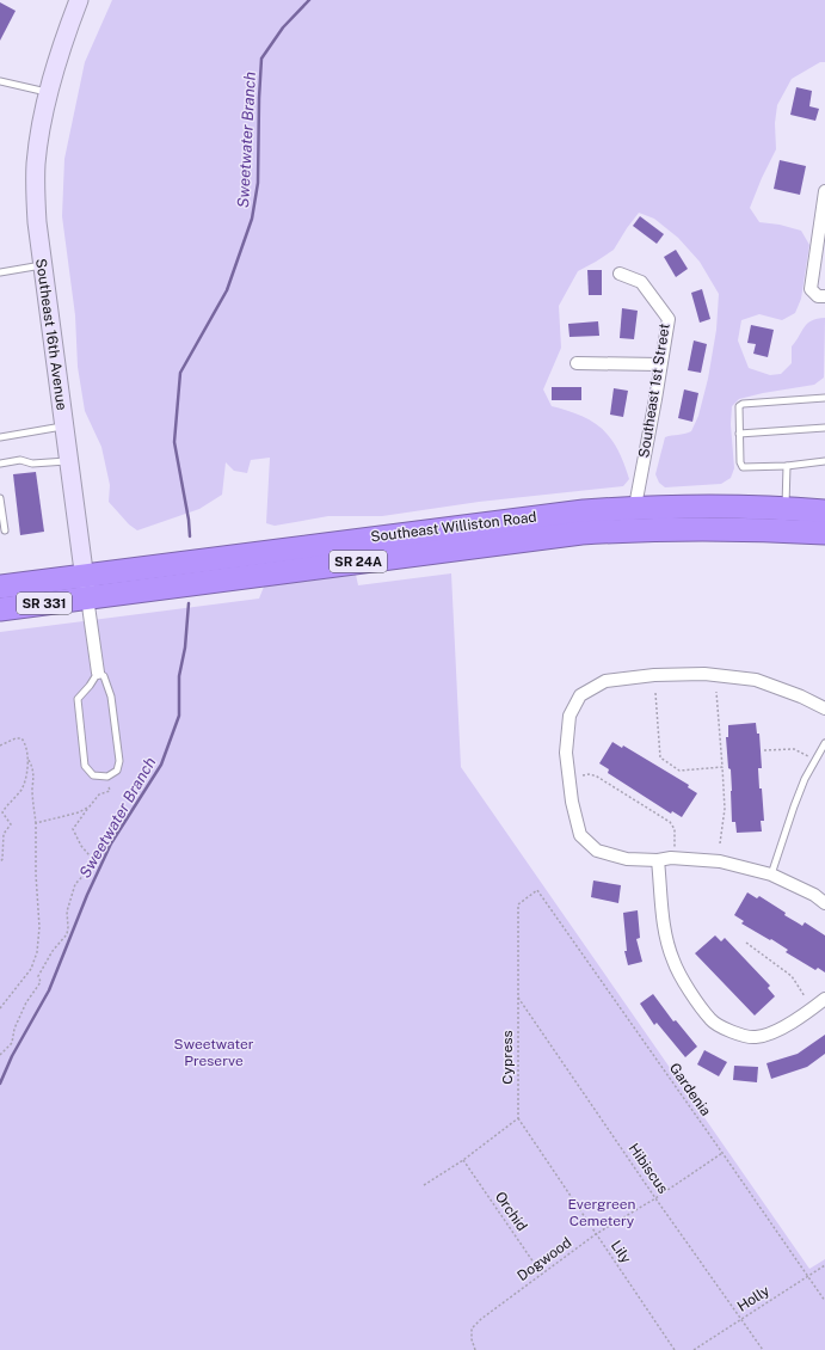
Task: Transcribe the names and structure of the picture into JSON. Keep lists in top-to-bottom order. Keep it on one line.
{"streets":{"highway":["Southeast Williston Road","SR 24A","SR 331"],"main road":["Southeast 16th Avenue"],"street":["Southeast 1st Street"],"path":["Cypress","Gardenia","Hibiscus","Orchid","Lily","Dogwood","Holly"]},"crossings":[["Southeast 16th Avenue","Southeast Williston Road"],["Southeast 1st Street","Southeast Williston Road"],["Cypress","Gardenia"],["Cypress","Hibiscus"],["Cypress","Lily"],["Gardenia","Dogwood"],["Gardenia","Holly"],["Hibiscus","Dogwood"],["Hibiscus","Holly"],["Orchid","Dogwood"],["Lily","Dogwood"]],"water":["Sweetwater Branch"],"parks":["Sweetwater Preserve","Evergreen Cemetery"]}
